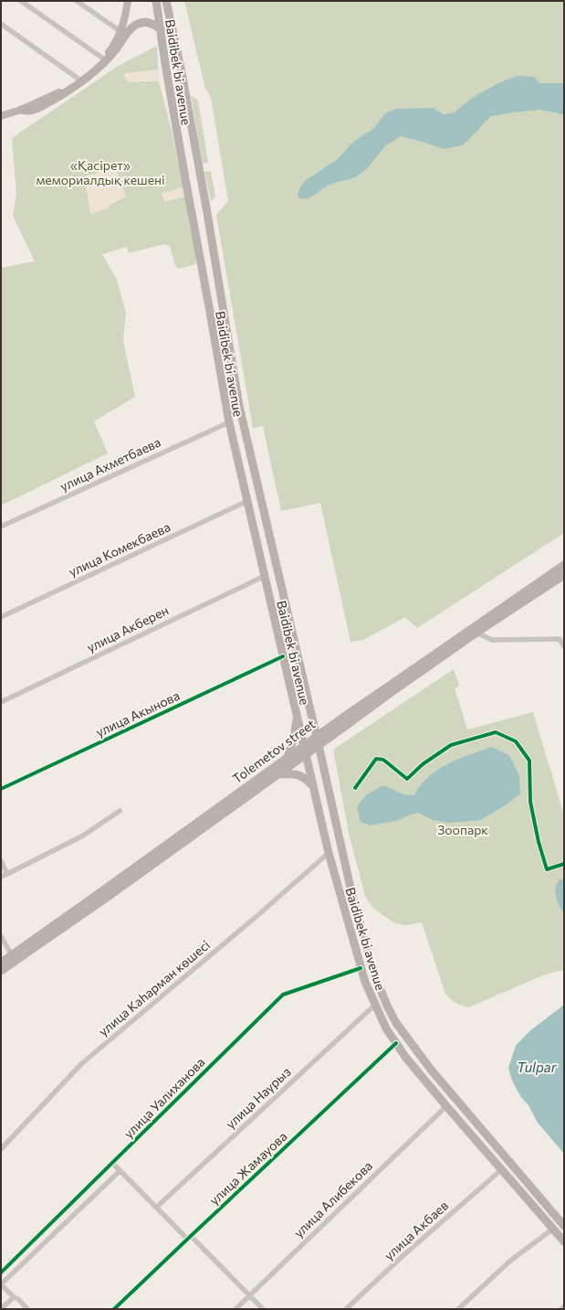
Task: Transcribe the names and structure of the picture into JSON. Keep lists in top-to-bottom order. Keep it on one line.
{"streets":{"main road":["Baidibek bi avenue","Tolemetov street"],"street":["улица Ахметбаева","улица Комекбаева","улица Акберен","улица Акынова","улица Каһарман көшесі","улица Уалиханова","улица Наурыз","улица Жамауова","улица Алибекова","улица Акбаев"]},"crossings":[["Baidibek bi avenue","улица Ахметбаева"],["Baidibek bi avenue","улица Комекбаева"],["Baidibek bi avenue","улица Акберен"],["Baidibek bi avenue","улица Акынова"],["Baidibek bi avenue","Tolemetov street"],["Baidibek bi avenue","улица Каһарман көшесі"],["Baidibek bi avenue","улица Уалиханова"],["Baidibek bi avenue","улица Наурыз"],["Baidibek bi avenue","улица Жамауова"],["Baidibek bi avenue","улица Алибекова"],["Baidibek bi avenue","улица Акбаев"]],"water":["Tulpar"],"parks":["«Қасірет» мемориалдық кешені","Зоопарк"]}
